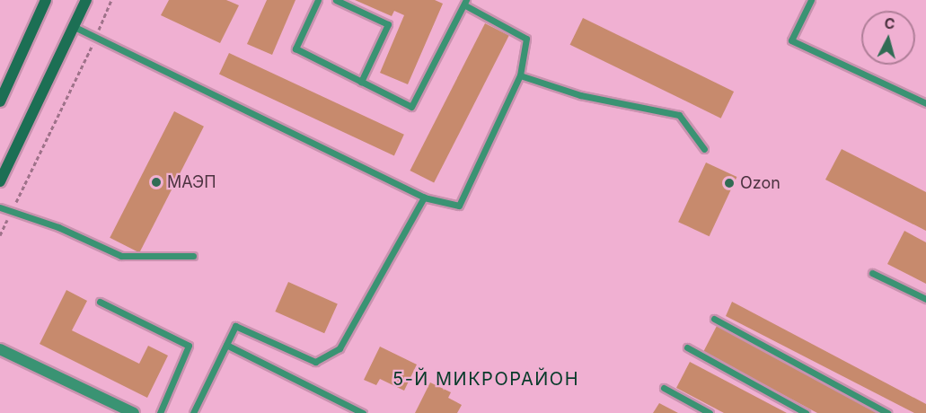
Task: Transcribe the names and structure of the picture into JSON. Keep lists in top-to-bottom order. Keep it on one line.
{"districts":["5-Й МИКРОРАЙОН"],"places":["МАЭП","Ozon"],"north":"top"}
